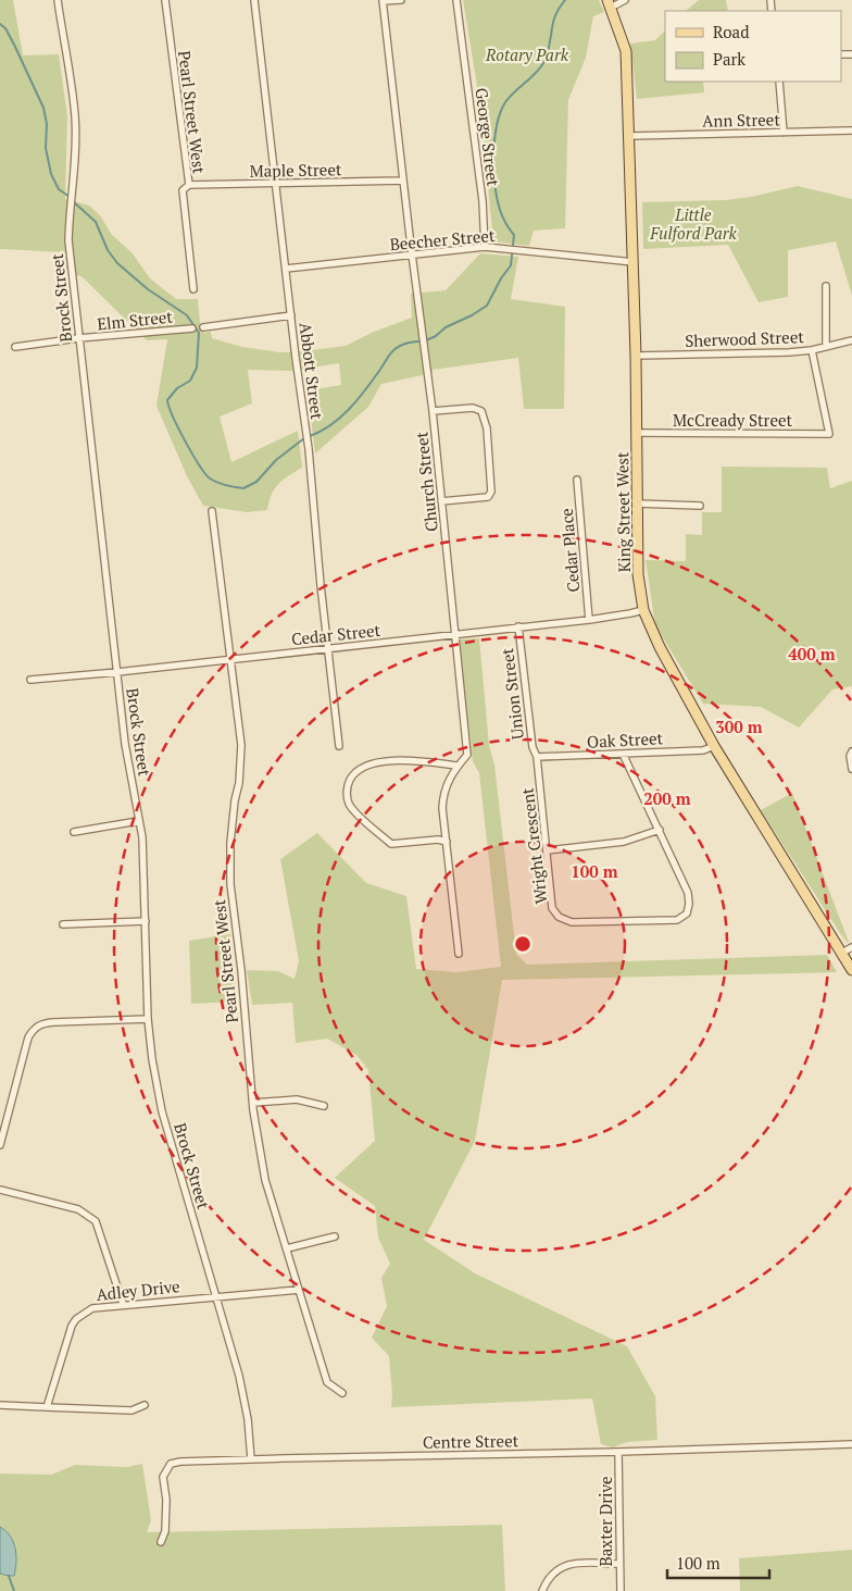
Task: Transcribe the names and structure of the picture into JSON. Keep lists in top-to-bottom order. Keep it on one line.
{"streets":{"main road":["King Street West"],"street":["Pearl Street West","Ann Street","George Street","Maple Street","Beecher Street","Brock Street","Elm Street","Sherwood Street","Abbott Street","McCready Street","Church Street","Cedar Place","Cedar Street","Union Street","Oak Street","Wright Crescent","Adley Drive","Centre Street","Baxter Drive"]},"crossings":[["Pearl Street West","Maple Street"],["Pearl Street West","Cedar Street"],["Pearl Street West","Adley Drive"],["Ann Street","King Street West"],["George Street","Beecher Street"],["Maple Street","Abbott Street"],["Maple Street","Church Street"],["Beecher Street","Abbott Street"],["Beecher Street","Church Street"],["Beecher Street","King Street West"],["Brock Street","Elm Street"],["Brock Street","Cedar Street"],["Brock Street","Adley Drive"],["Brock Street","Centre Street"],["Sherwood Street","McCready Street"],["Sherwood Street","King Street West"],["Abbott Street","Cedar Street"],["McCready Street","King Street West"],["Church Street","Cedar Street"],["King Street West","Cedar Street"],["King Street West","Oak Street"],["Cedar Place","Cedar Street"],["Cedar Street","Union Street"],["Union Street","Oak Street"],["Union Street","Wright Crescent"],["Oak Street","Wright Crescent"],["Centre Street","Baxter Drive"]],"parks":["Rotary Park","Little Fulford Park"],"legend":["Road","Park"],"scale_bar":"100 m","rings":["400 m","300 m","200 m","100 m"]}
